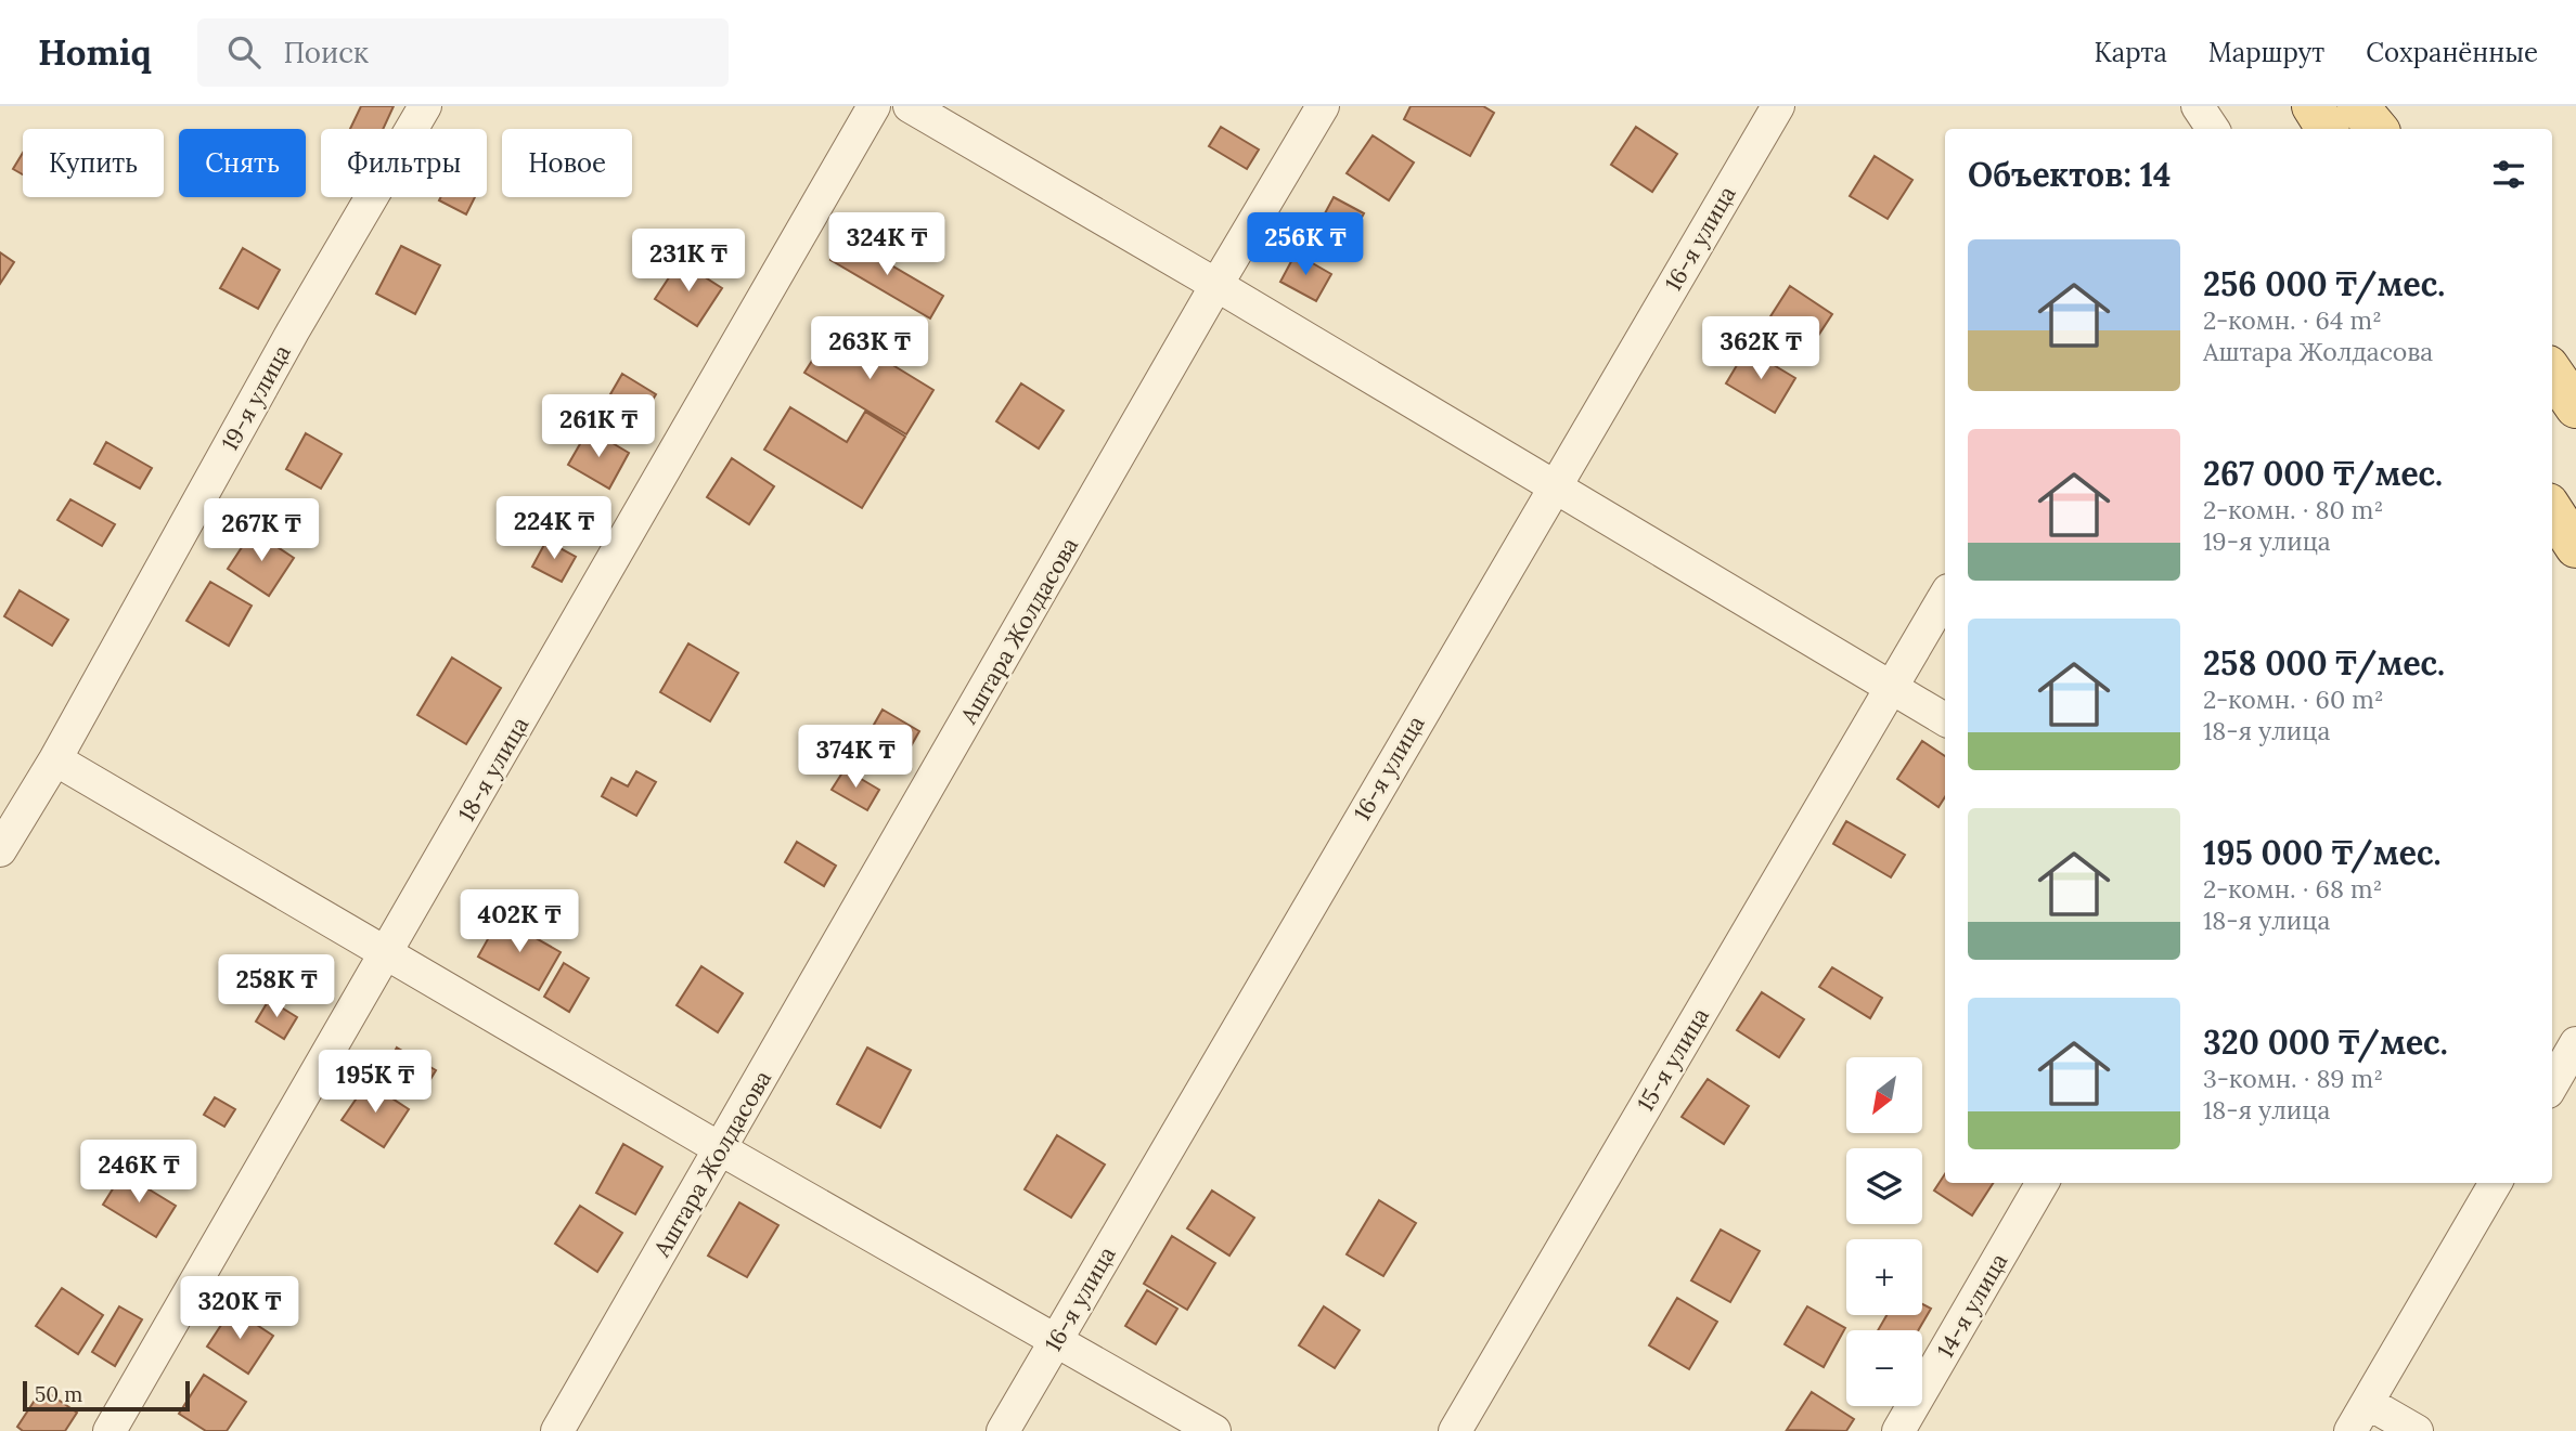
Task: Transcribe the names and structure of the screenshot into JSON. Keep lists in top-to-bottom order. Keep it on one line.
{"streets":{"street":["16-я улица","19-я улица","Аштара Жолдасова","18-я улица","15-я улица","14-я улица"]},"scale_bar":"50 m","north":"bottom left","page":{"header":"Homiq","search":"Поиск","nav":["Карта","Маршрут","Сохранённые"],"chip":["Купить","Снять","Фильтры","Новое"],"heading":"Объектов: 14","price":["324K ₸","256K ₸","231K ₸","263K ₸","362K ₸","261K ₸","224K ₸","267K ₸","374K ₸","402K ₸","258K ₸","195K ₸","246K ₸","320K ₸"],"list":[{"name":"256 000 ₸/мес.","note":"2-комн. · 64 m² · Аштара Жолдасова"},{"name":"267 000 ₸/мес.","note":"2-комн. · 80 m² · 19-я улица"},{"name":"258 000 ₸/мес.","note":"2-комн. · 60 m² · 18-я улица"},{"name":"195 000 ₸/мес.","note":"2-комн. · 68 m² · 18-я улица"},{"name":"320 000 ₸/мес.","note":"3-комн. · 89 m² · 18-я улица"}],"map_buttons":["+","−"],"scale":"50 m"}}
